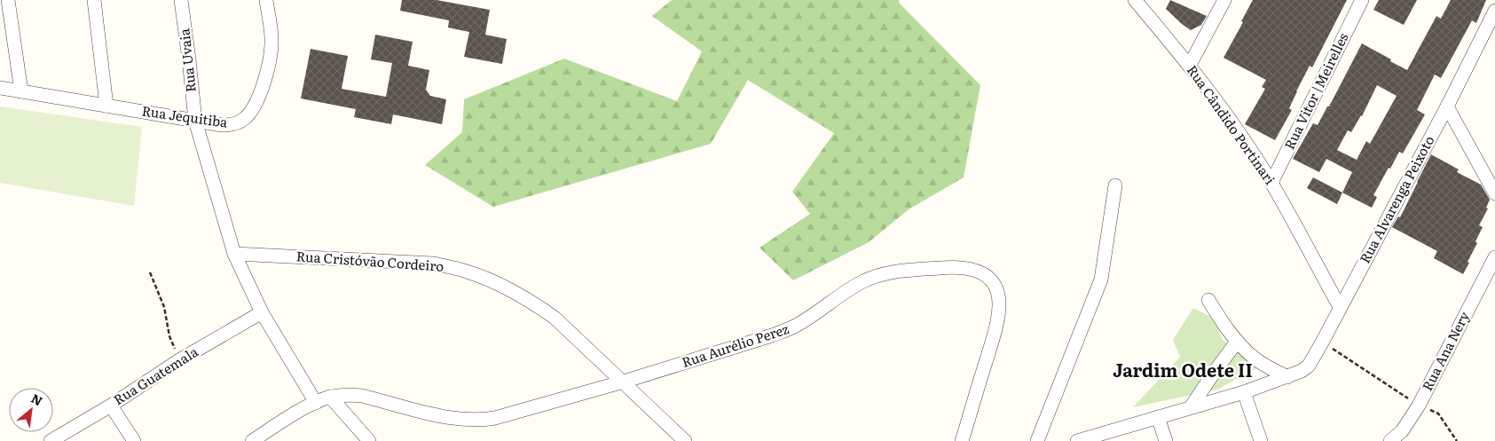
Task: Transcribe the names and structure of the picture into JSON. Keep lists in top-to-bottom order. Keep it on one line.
{"streets":{"street":["Rua Uvaia","Rua Vitor |Meirelles","Rua Jequitiba","Rua Cândido Portinari","Rua Alvarenga Peixoto","Rua Cristóvão Cordeiro","Rua Aurélio Perez","Rua Ana Nery","Rua Guatemala"]},"crossings":[["Rua Uvaia","Rua Jequitiba"],["Rua Uvaia","Rua Cristóvão Cordeiro"],["Rua Uvaia","Rua Aurélio Perez"],["Rua Uvaia","Rua Guatemala"],["Rua Vitor |Meirelles","Rua Cândido Portinari"],["Rua Cândido Portinari","Rua Alvarenga Peixoto"],["Rua Cristóvão Cordeiro","Rua Aurélio Perez"]],"districts":["Jardim Odete II"],"north":"top right"}
